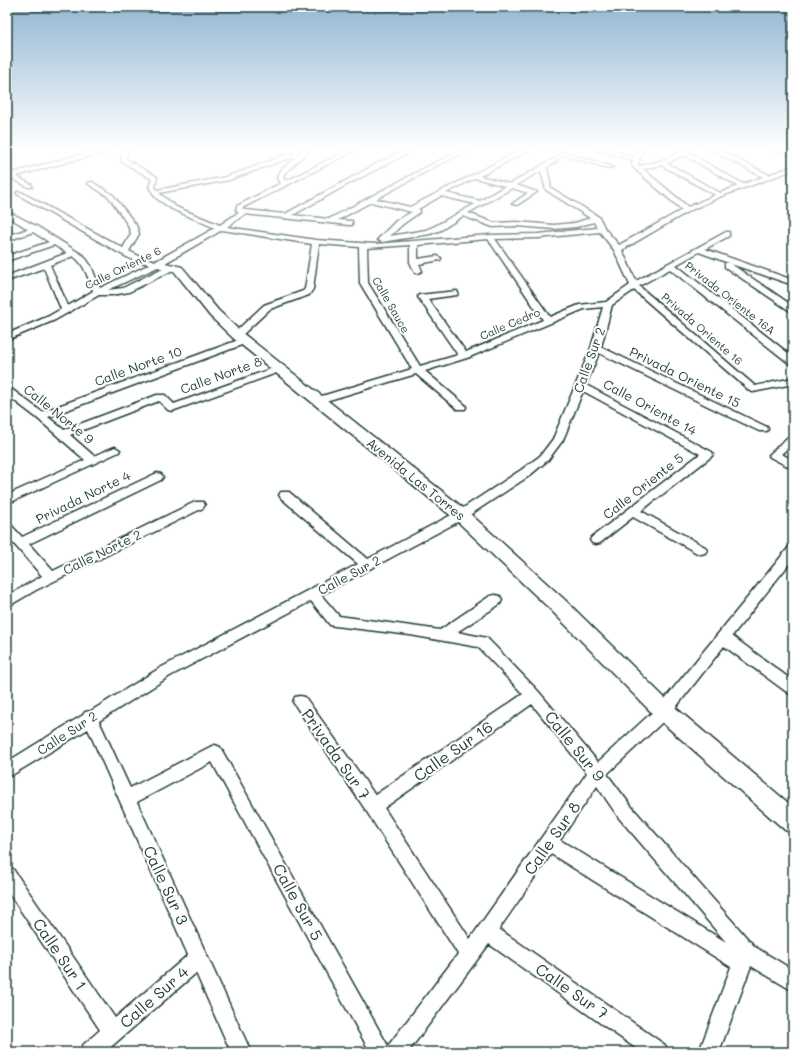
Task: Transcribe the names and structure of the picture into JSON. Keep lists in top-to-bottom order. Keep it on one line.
{"streets":{"main road":["Avenida Las Torres"],"street":["Calle Oriente 6","Privada Oriente 16A","Calle Sauce","Calle Cedro","Privada Oriente 16","Calle Sur 2","Calle Norte 10","Calle Norte 8","Privada Oriente 15","Calle Oriente 14","Calle Norte 9","Calle Oriente 5","Privada Norte 4","Calle Norte 2","Calle Sur 9","Calle Sur 16","Privada Sur 7","Calle Sur 8","Calle Sur 3","Calle Sur 5","Calle Sur 1","Calle Sur 7","Calle Sur 4"]},"crossings":[["Privada Oriente 16A","Calle Cedro"],["Calle Sauce","Calle Cedro"],["Calle Cedro","Privada Oriente 16"],["Calle Cedro","Calle Sur 2"],["Calle Cedro","Avenida Las Torres"],["Calle Sur 2","Privada Oriente 15"],["Calle Sur 2","Calle Oriente 14"],["Calle Sur 2","Avenida Las Torres"],["Calle Sur 2","Calle Sur 9"],["Calle Sur 2","Calle Sur 3"],["Calle Norte 10","Calle Norte 9"],["Calle Norte 10","Avenida Las Torres"],["Calle Norte 8","Calle Norte 9"],["Calle Norte 8","Avenida Las Torres"],["Calle Oriente 14","Calle Oriente 5"],["Avenida Las Torres","Calle Sur 8"],["Calle Sur 9","Calle Sur 16"],["Calle Sur 9","Calle Sur 8"],["Calle Sur 16","Privada Sur 7"],["Calle Sur 8","Calle Sur 7"],["Calle Sur 3","Calle Sur 5"],["Calle Sur 3","Calle Sur 4"],["Calle Sur 1","Calle Sur 4"]]}
